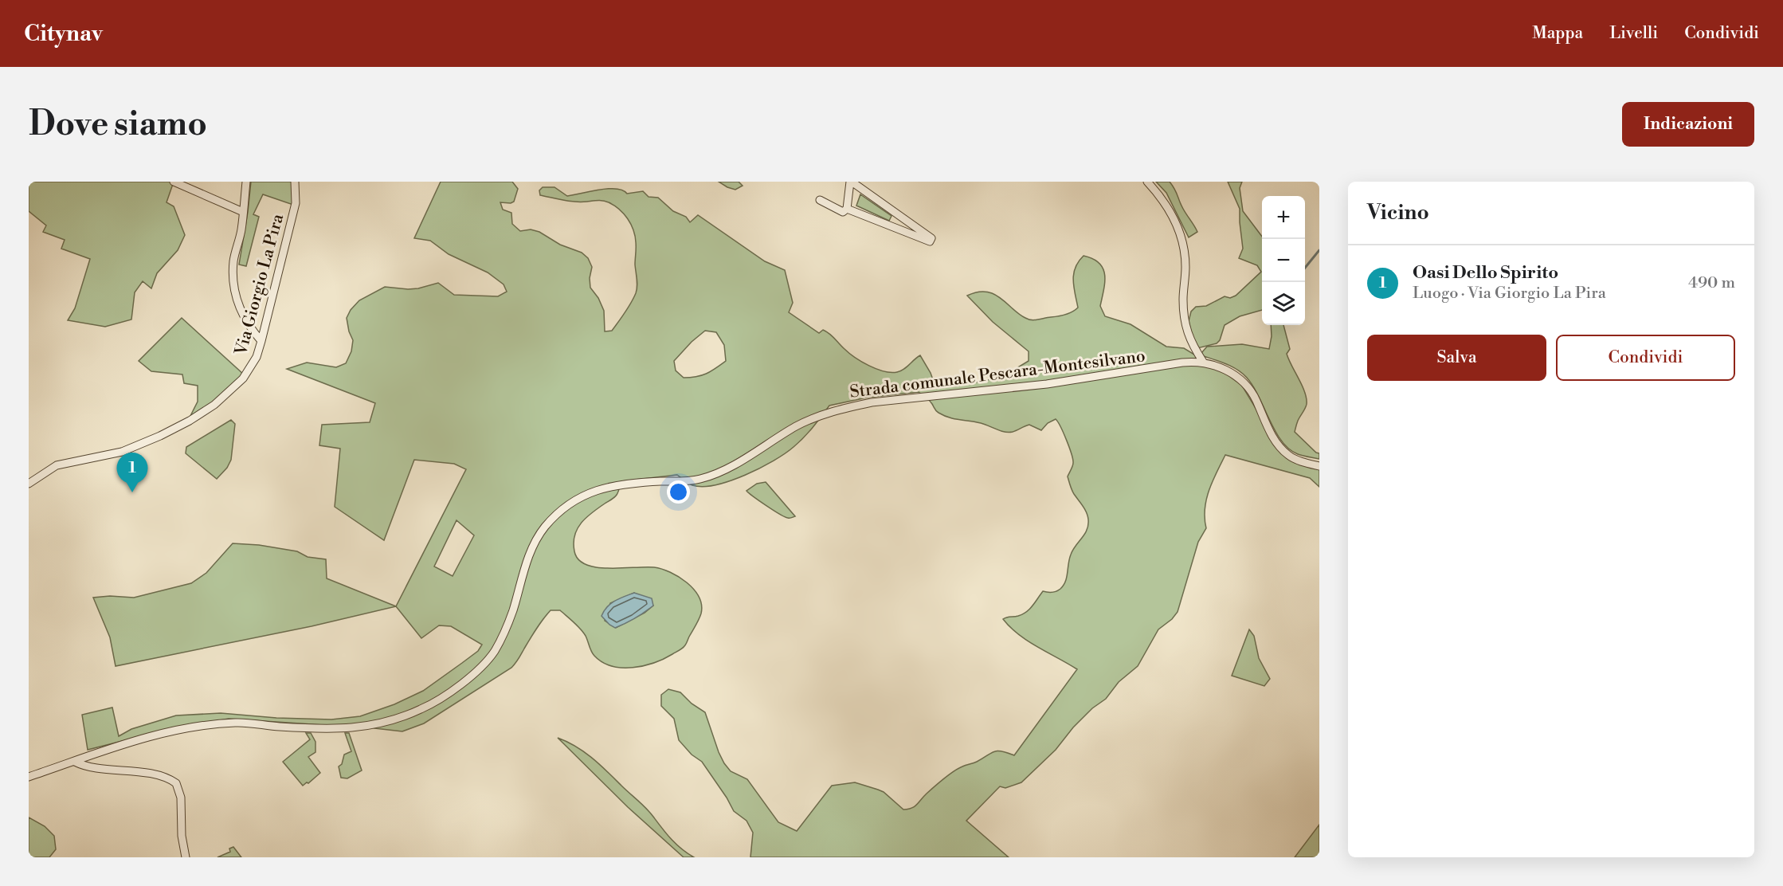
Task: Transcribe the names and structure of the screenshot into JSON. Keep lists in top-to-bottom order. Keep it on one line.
{"streets":{"street":["Via Giorgio La Pira","Strada comunale Pescara-Montesilvano"]},"page":{"header":"Citynav","nav":["Mappa","Livelli","Condividi"],"buttons":["Indicazioni",["Salva","Condividi"]],"title":"Dove siamo","heading":"Vicino","map_buttons":["+","−"],"list":[{"mark":"1","name":"Oasi Dello Spirito","note":"Luogo · Via Giorgio La Pira","value":"490 m"}],"pins":"1"}}
